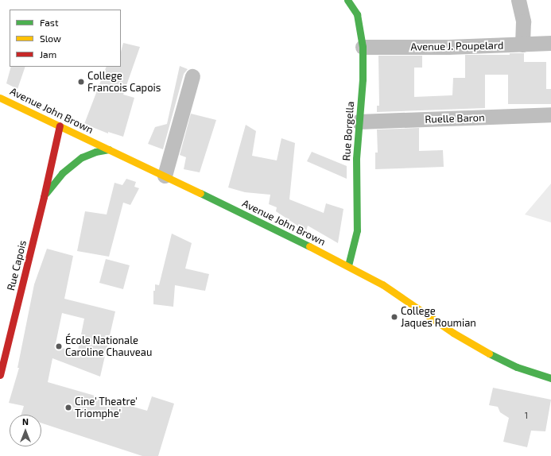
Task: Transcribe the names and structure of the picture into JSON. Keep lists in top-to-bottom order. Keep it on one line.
{"streets":{"main road":["Avenue John Brown","Rue Borgella","Rue Capois"],"street":["Avenue J. Poupelard","Ruelle Baron"]},"crossings":[["Avenue J. Poupelard","Rue Borgella"],["Avenue John Brown","Rue Borgella"],["Avenue John Brown","Rue Capois"],["Ruelle Baron","Rue Borgella"]],"places":["College Francois Capois","College Jaques Roumian","École Nationale Caroline Chauveau","Cine' Theatre' Triomphe'"],"house_numbers":["1"],"legend":["Fast","Slow","Jam"],"north":"top"}
